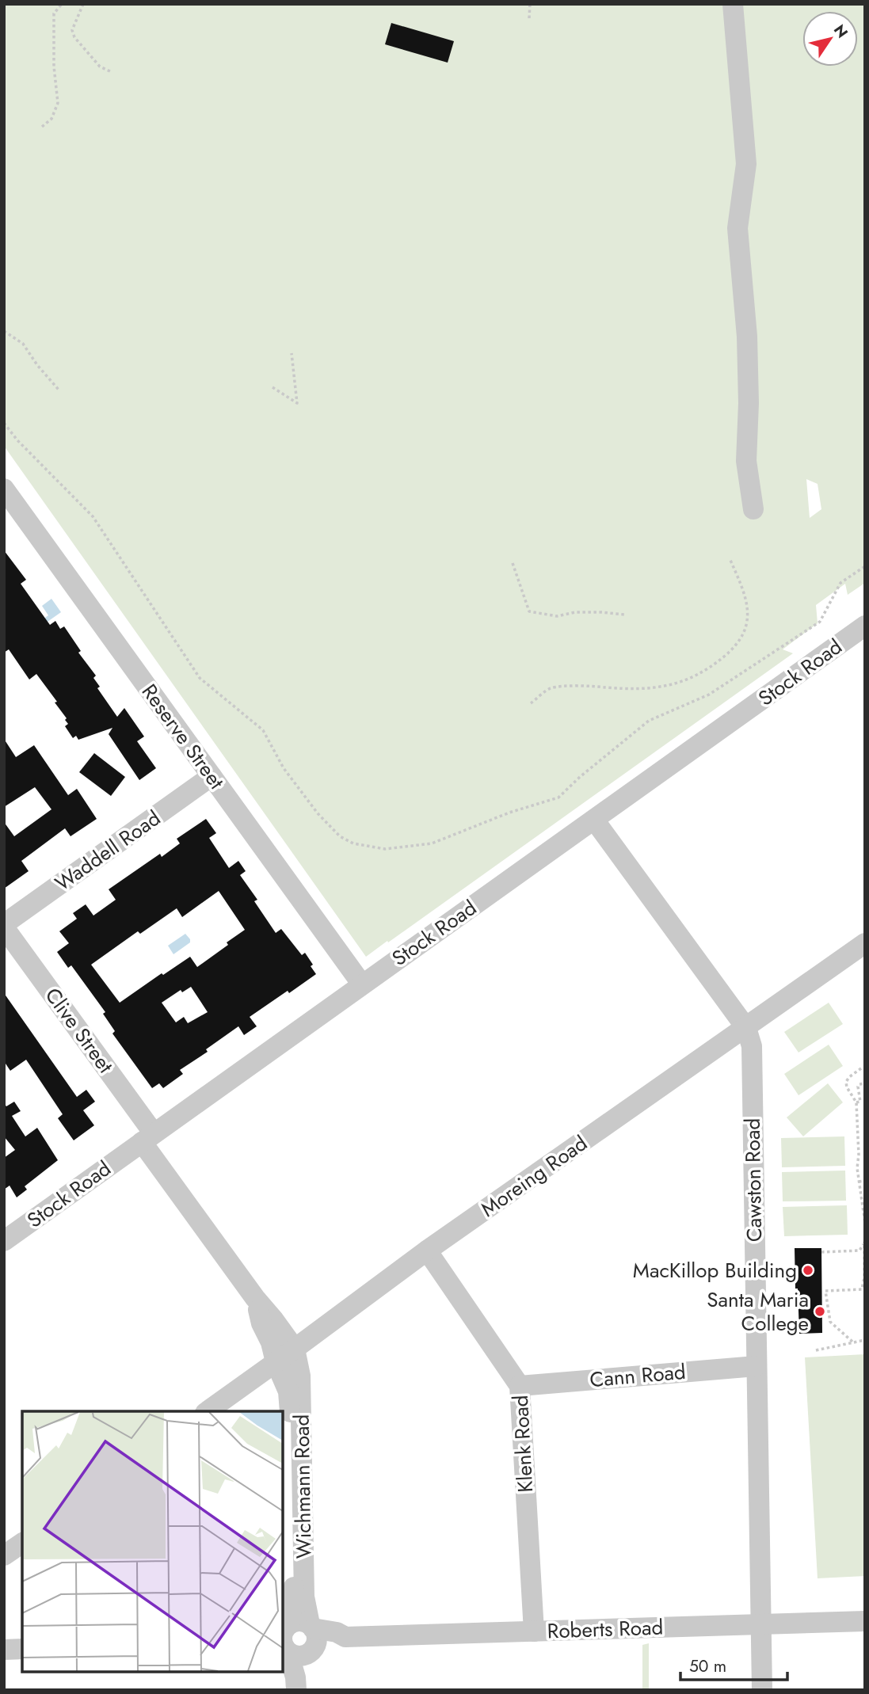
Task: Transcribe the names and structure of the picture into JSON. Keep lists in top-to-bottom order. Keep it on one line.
{"streets":{"street":["Stock Road","Reserve Street","Waddell Road","Clive Street","Moreing Road","Cawston Road","Cann Road","Klenk Road","Wichmann Road","Roberts Road"]},"crossings":[["Stock Road","Reserve Street"],["Stock Road","Clive Street"],["Stock Road","Cawston Road"],["Reserve Street","Waddell Road"],["Waddell Road","Clive Street"],["Clive Street","Moreing Road"],["Clive Street","Wichmann Road"],["Moreing Road","Cawston Road"],["Moreing Road","Klenk Road"],["Moreing Road","Wichmann Road"],["Cawston Road","Cann Road"],["Cawston Road","Roberts Road"],["Cann Road","Klenk Road"],["Klenk Road","Roberts Road"],["Wichmann Road","Roberts Road"]],"places":["MacKillop Building","Santa Maria College"],"scale_bar":"50 m","north":"top right"}
